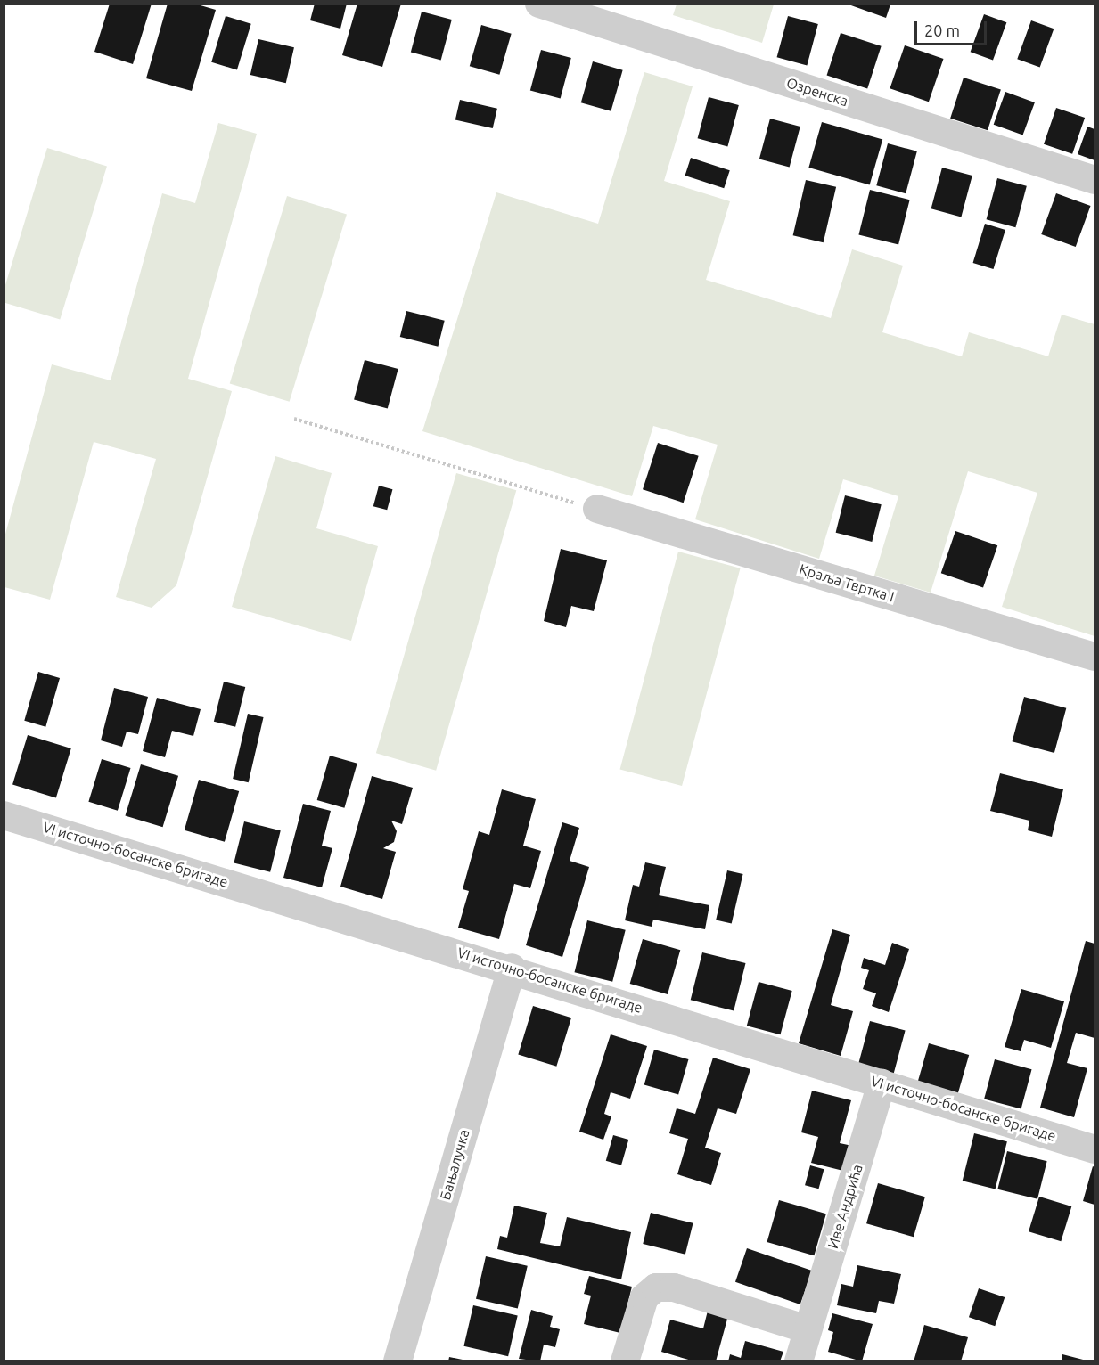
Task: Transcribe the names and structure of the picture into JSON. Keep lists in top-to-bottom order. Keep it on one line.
{"streets":{"street":["Озренска","Краља Твртка I","VI источно-босанске бригаде","Бањалучка","Иве Андрића"]},"crossings":[["VI источно-босанске бригаде","Бањалучка"],["VI источно-босанске бригаде","Иве Андрића"]],"scale_bar":"20 m"}
